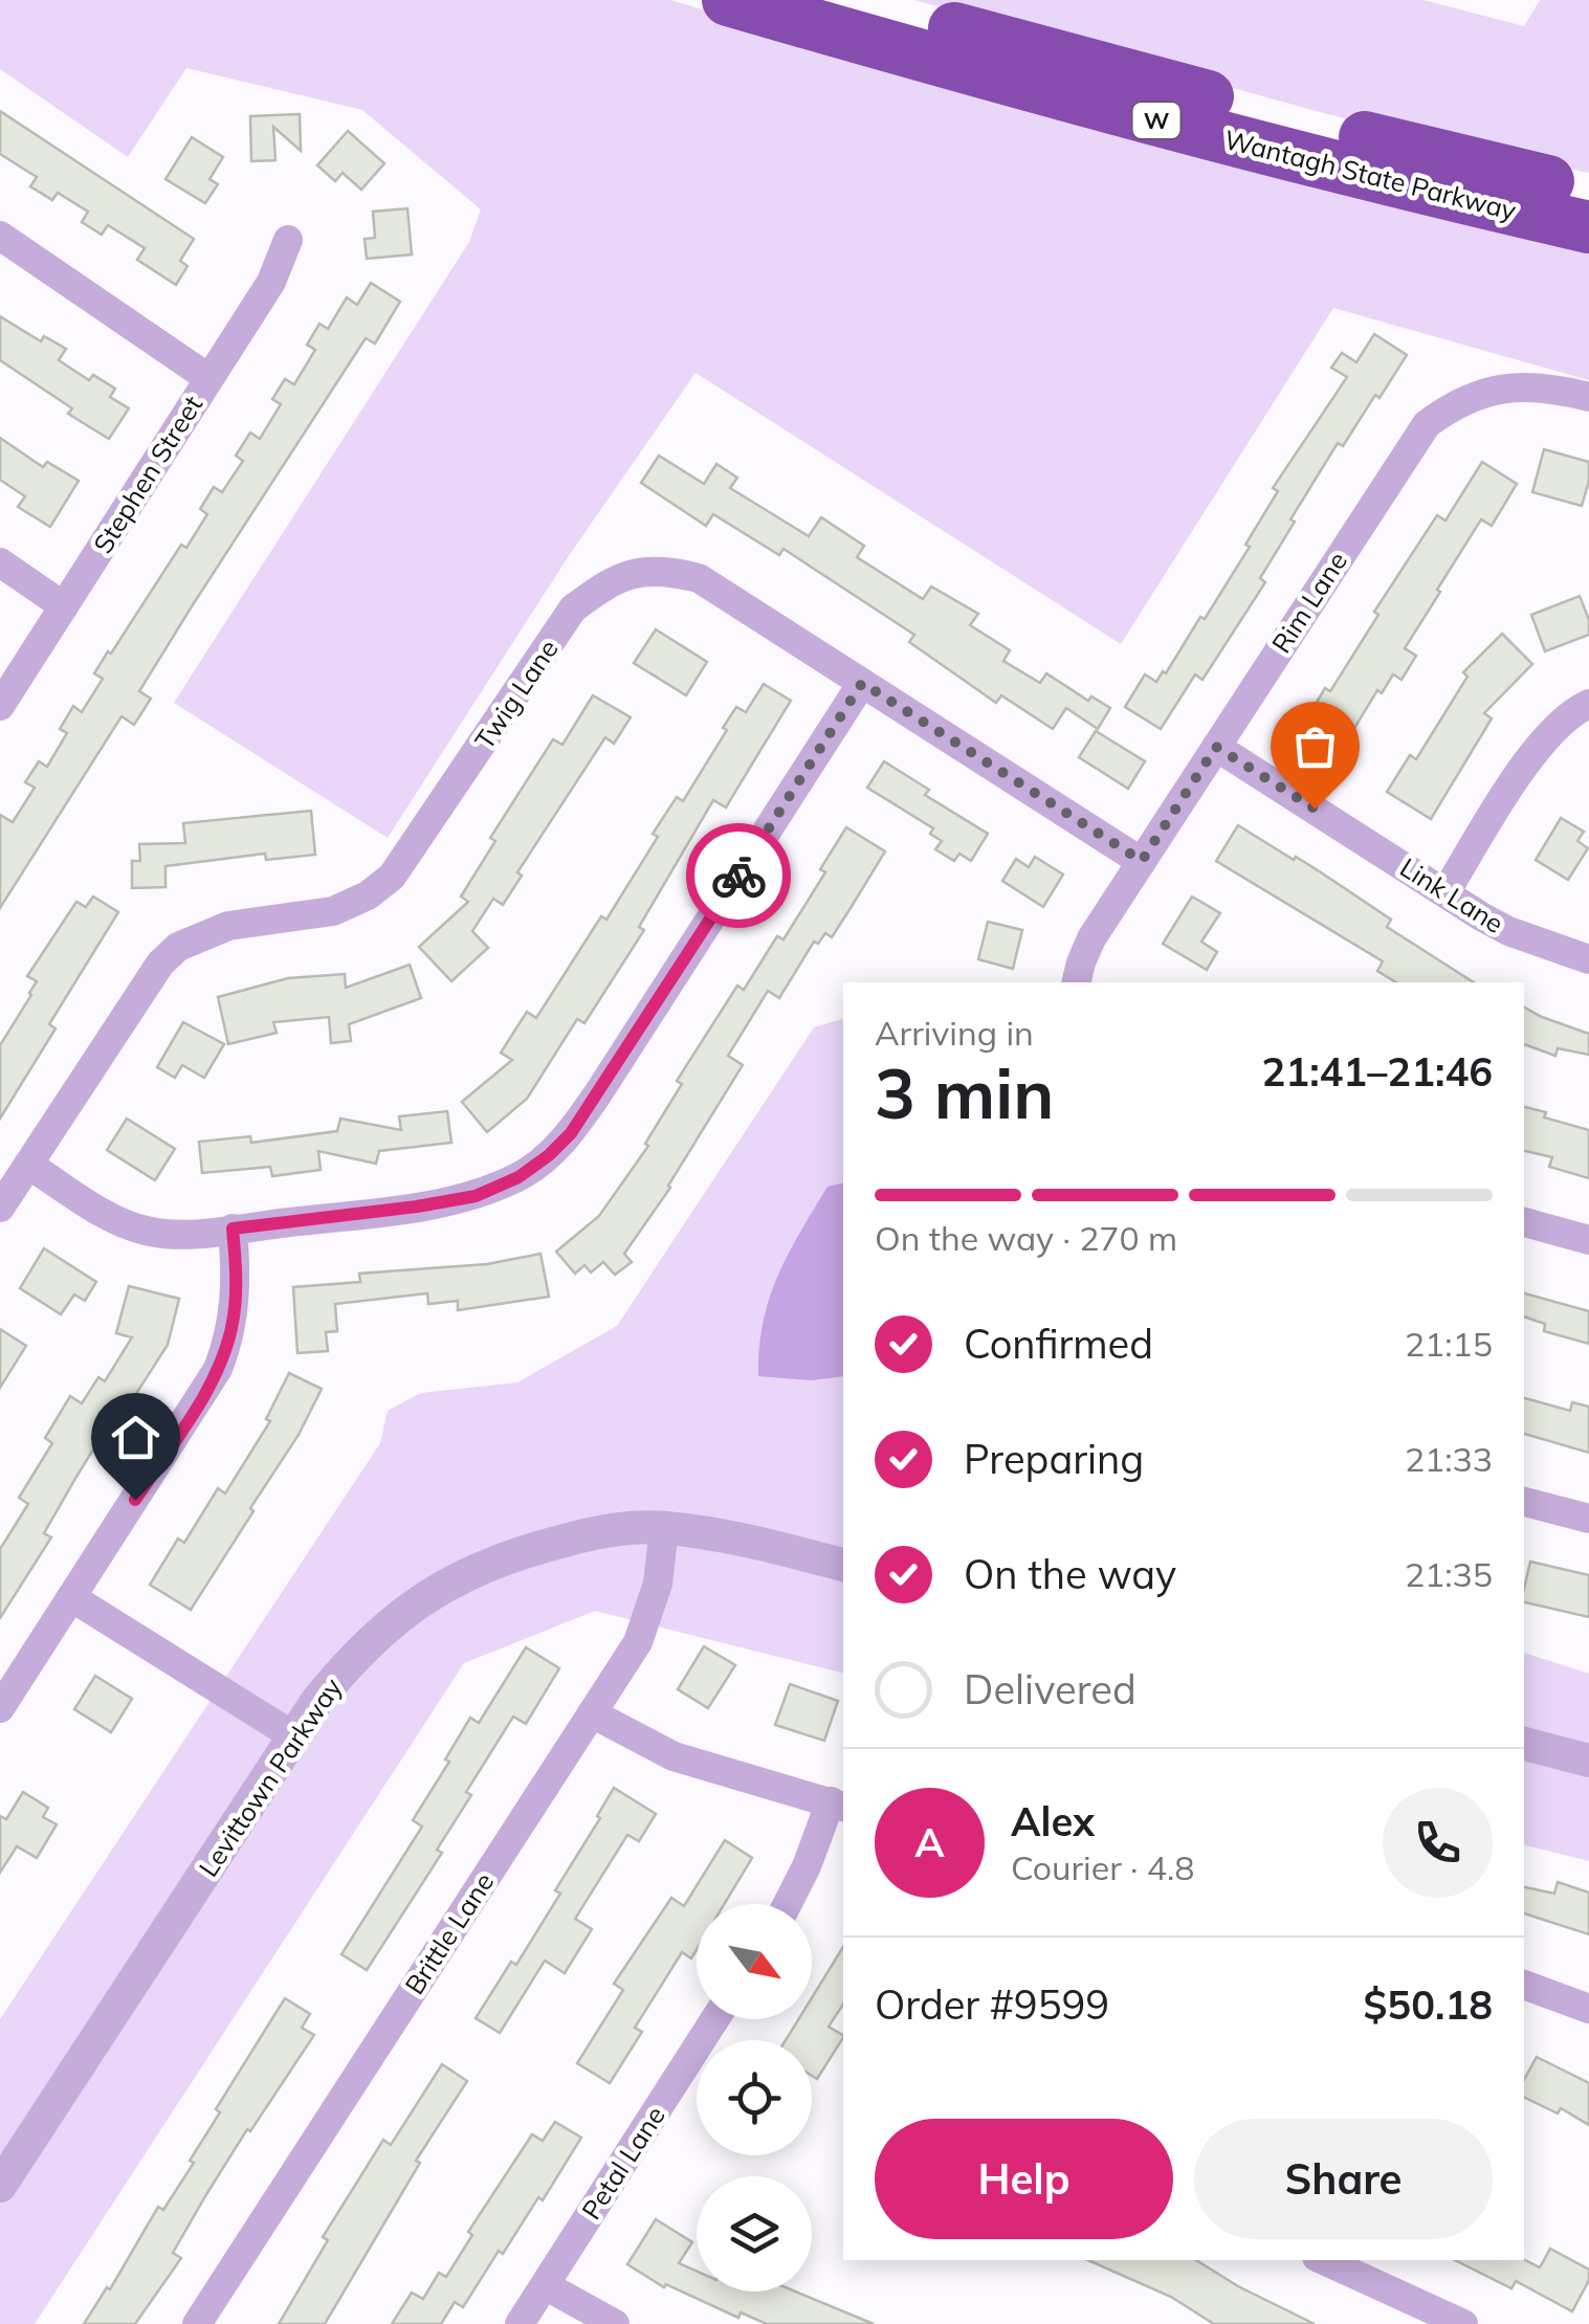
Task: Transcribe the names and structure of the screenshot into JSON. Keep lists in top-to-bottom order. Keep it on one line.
{"streets":{"highway":["W","Wantagh State Parkway"],"street":["Stephen Street","Rim Lane","Twig Lane","Link Lane","Levittown Parkway","Brittle Lane","Petal Lane"]},"crossings":[["Rim Lane","Twig Lane"],["Rim Lane","Link Lane"],["Levittown Parkway","Brittle Lane"]],"north":"bottom right","page":{"heading":["3 min","Arriving in","21:41–21:46"],"panel":["Alex","Courier · 4.8","Order #9599","$50.18"],"bar":"On the way · 270 m","list":[["Confirmed","21:15"],["Preparing","21:33"],["On the way","21:35"],"Delivered"],"round":"A","buttons":["Help","Share"]}}
